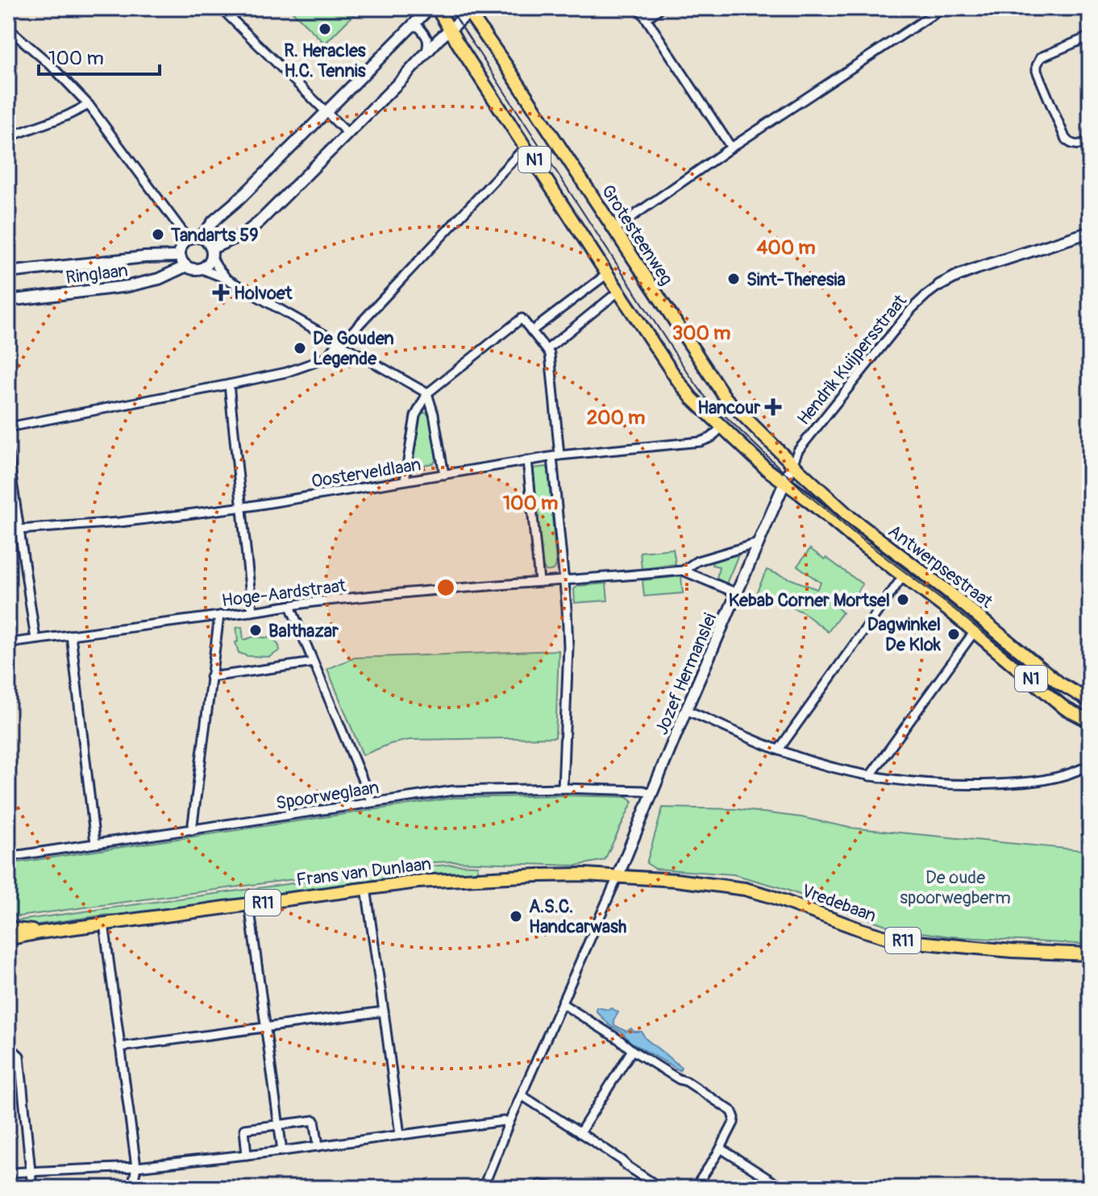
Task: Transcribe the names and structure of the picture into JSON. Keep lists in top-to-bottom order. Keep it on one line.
{"streets":{"main road":["N1","Grotesteenweg","Antwerpsestraat","Frans van Dunlaan","R11","Vredebaan"],"street":["Ringlaan","Hendrik Kuijpersstraat","Oosterveldlaan","Hoge-Aardstraat","Jozef Hermanslei","Spoorweglaan"]},"crossings":[["N1","Antwerpsestraat"],["Grotesteenweg","Hendrik Kuijpersstraat"],["Grotesteenweg","Antwerpsestraat"],["Hendrik Kuijpersstraat","Antwerpsestraat"],["Oosterveldlaan","Antwerpsestraat"],["Antwerpsestraat","Jozef Hermanslei"],["Jozef Hermanslei","Spoorweglaan"],["Jozef Hermanslei","Frans van Dunlaan"],["Jozef Hermanslei","Vredebaan"],["Frans van Dunlaan","Vredebaan"]],"parks":["De oude spoorwegberm"],"places":{"other":["R. Heracles H.C. Tennis","Tandarts 59","Sint-Theresia","De Gouden Legende","Kebab Corner Mortsel","Balthazar","Dagwinkel De Klok","A.S.C. Handcarwash"],"health":["Holvoet","Hancour"]},"scale_bar":"100 m","rings":["400 m","300 m","200 m","100 m"]}
